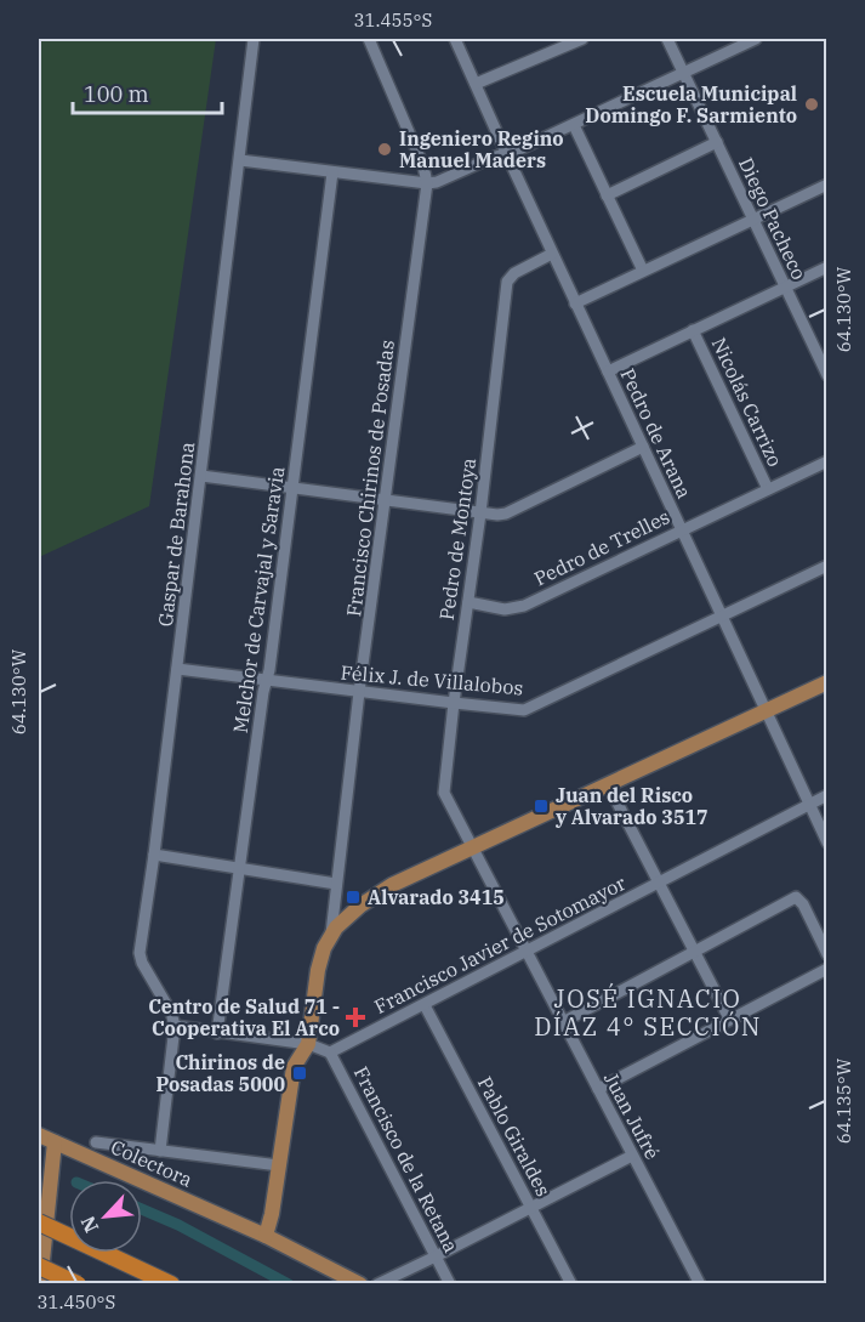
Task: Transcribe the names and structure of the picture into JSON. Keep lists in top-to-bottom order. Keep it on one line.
{"streets":{"main road":["Colectora"],"street":["Diego Pacheco","Nicolás Carrizo","Pedro de Arana","Francisco Chirinos de Posadas","Gaspar de Barahona","Pedro de Montoya","Pedro de Trelles","Melchor de Carvajal y Saravia","Félix J. de Villalobos","Francisco Javier de Sotomayor","Juan Jufré","Pablo Giraldes","Francisco de la Retana"]},"crossings":[["Nicolás Carrizo","Pedro de Trelles"],["Pedro de Arana","Pedro de Montoya"],["Pedro de Arana","Pedro de Trelles"],["Pedro de Arana","Félix J. de Villalobos"],["Pedro de Arana","Francisco Javier de Sotomayor"],["Francisco Chirinos de Posadas","Félix J. de Villalobos"],["Gaspar de Barahona","Félix J. de Villalobos"],["Pedro de Montoya","Pedro de Trelles"],["Pedro de Montoya","Félix J. de Villalobos"],["Pedro de Montoya","Juan Jufré"],["Melchor de Carvajal y Saravia","Félix J. de Villalobos"],["Francisco Javier de Sotomayor","Juan Jufré"],["Francisco Javier de Sotomayor","Pablo Giraldes"],["Francisco Javier de Sotomayor","Francisco de la Retana"]],"districts":["JOSÉ IGNACIO DÍAZ 4° SECCIÓN"],"places":{"other":["Escuela Municipal Domingo F. Sarmiento","Ingeniero Regino Manuel Maders"],"transit":["Juan del Risco y Alvarado 3517","Alvarado 3415","Chirinos de Posadas 5000"],"health":["Centro de Salud 71 - Cooperativa El Arco"]},"scale_bar":"100 m","north":"bottom left","coordinates":["31.455°S","64.130°W","64.135°W","31.450°S"]}
